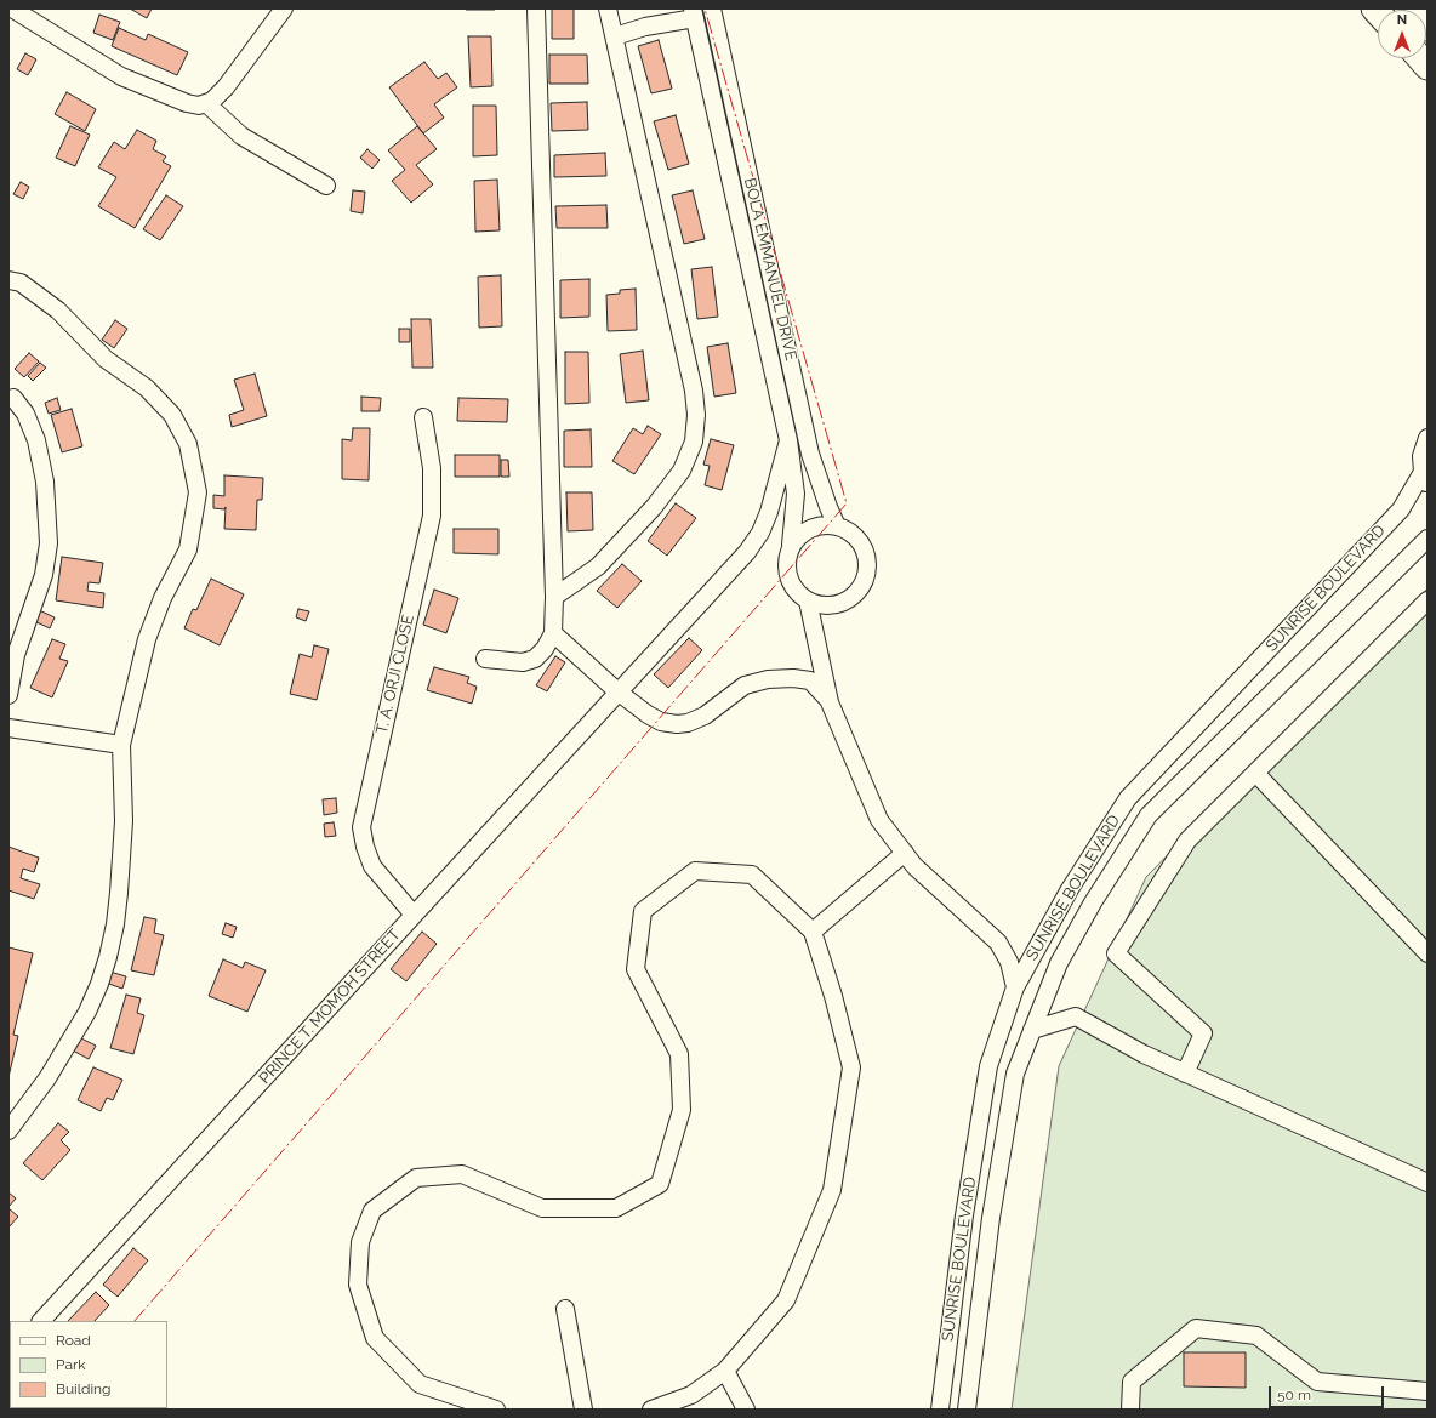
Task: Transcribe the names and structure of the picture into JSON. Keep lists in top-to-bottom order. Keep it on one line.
{"streets":{"street":["BOLA EMMANUEL DRIVE","SUNRISE BOULEVARD","T. A. ORJI CLOSE","PRINCE T. MOMOH STREET"]},"crossings":[["BOLA EMMANUEL DRIVE","PRINCE T. MOMOH STREET"],["T. A. ORJI CLOSE","PRINCE T. MOMOH STREET"]],"legend":["Road","Park","Building"],"scale_bar":"50 m","north":"top"}
